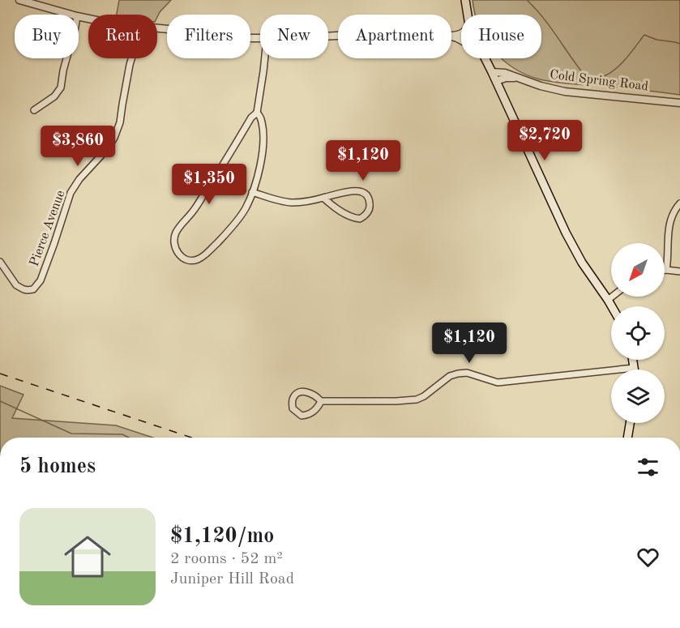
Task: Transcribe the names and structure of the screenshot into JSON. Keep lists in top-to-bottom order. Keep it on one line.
{"streets":{"street":["Cold Spring Road","Pierce Avenue"]},"north":"bottom left","page":{"chip":["Buy","Rent","Filters","New","Apartment","House"],"price":["$2,720","$3,860","$1,120","$1,350","$1,120"],"heading":"5 homes","list":[{"name":"$1,120/mo","note":"2 rooms · 52 m² · Juniper Hill Road"}]}}
